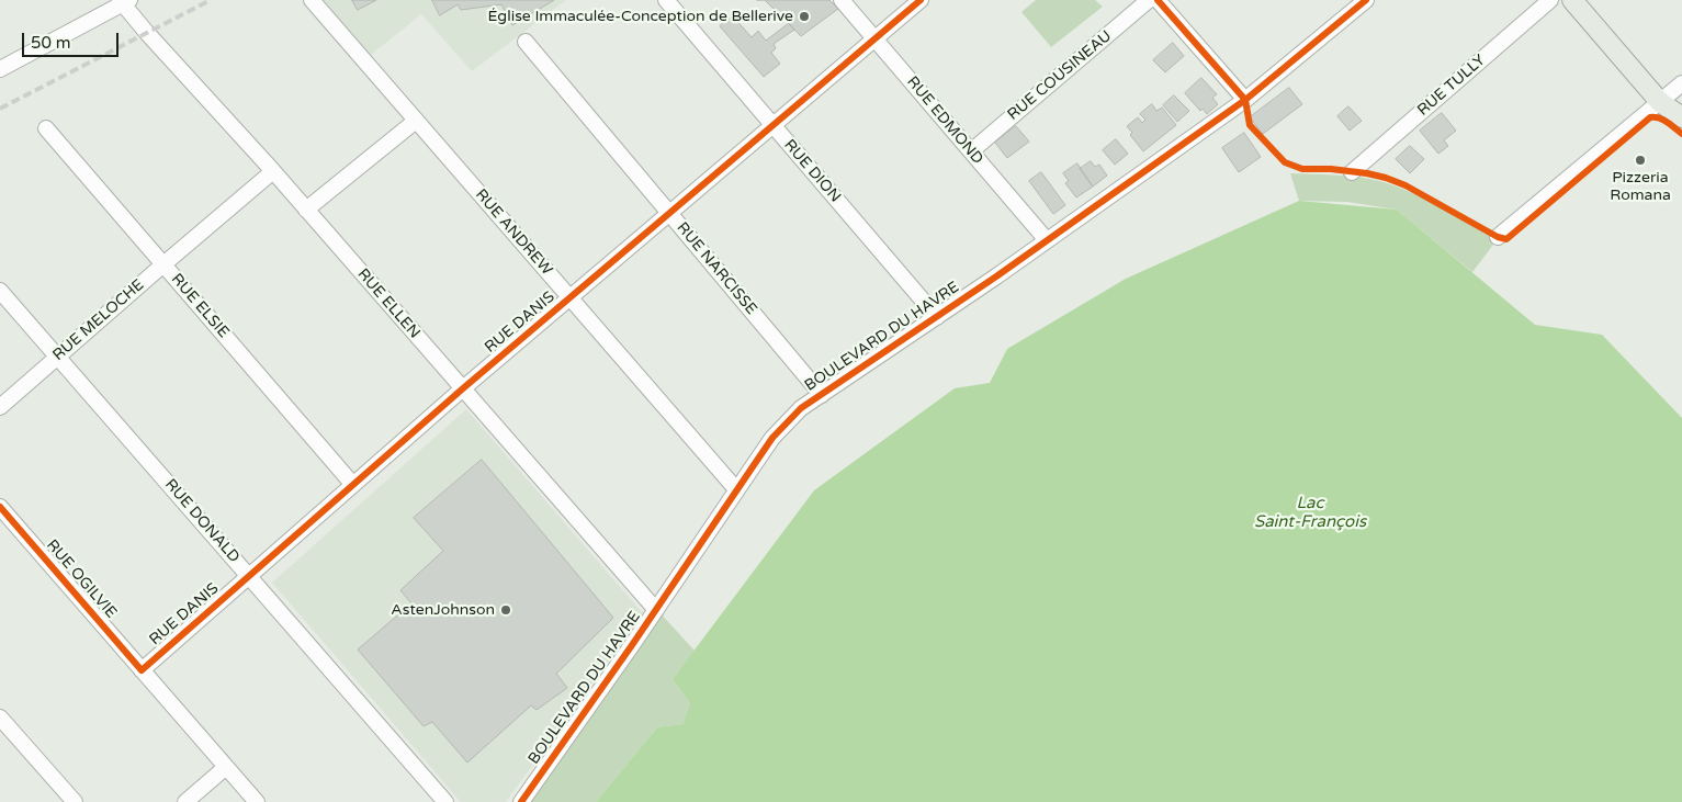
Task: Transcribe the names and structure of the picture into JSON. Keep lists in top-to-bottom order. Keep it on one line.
{"streets":{"street":["RUE COUSINEAU","RUE TULLY","RUE EDMOND","RUE DION","RUE ANDREW","RUE NARCISSE","RUE ELLEN","RUE ELSIE","RUE MELOCHE","RUE DANIS","BOULEVARD DU HAVRE","RUE DONALD","RUE OGILVIE"]},"crossings":[["RUE COUSINEAU","RUE EDMOND"],["RUE EDMOND","RUE DANIS"],["RUE EDMOND","BOULEVARD DU HAVRE"],["RUE DION","RUE DANIS"],["RUE DION","BOULEVARD DU HAVRE"],["RUE ANDREW","RUE DANIS"],["RUE ANDREW","BOULEVARD DU HAVRE"],["RUE NARCISSE","RUE DANIS"],["RUE NARCISSE","BOULEVARD DU HAVRE"],["RUE ELLEN","RUE MELOCHE"],["RUE ELLEN","RUE DANIS"],["RUE ELLEN","BOULEVARD DU HAVRE"],["RUE ELSIE","RUE MELOCHE"],["RUE ELSIE","RUE DANIS"],["RUE MELOCHE","RUE DONALD"],["RUE DANIS","RUE DONALD"],["RUE DANIS","RUE OGILVIE"]],"water":["Lac Saint-François"],"places":["Église Immaculée-Conception de Bellerive","Pizzeria Romana","AstenJohnson"],"scale_bar":"50 m"}
